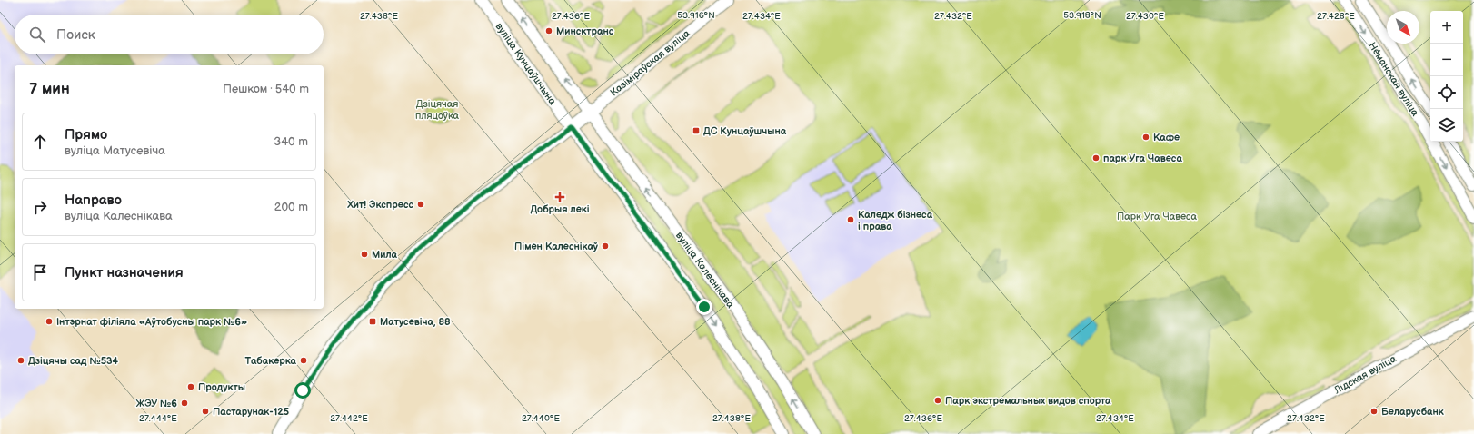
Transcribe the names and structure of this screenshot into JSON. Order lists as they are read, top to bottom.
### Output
{
  "streets": {
    "main road": [
      "Казіміраўская вуліца",
      "вуліца Кунцаўшчына",
      "Нёманская вуліца",
      "вуліца Калеснікава",
      "Лідская вуліца"
    ]
  },
  "crossings": [
    ["Казіміраўская вуліца", "вуліца Кунцаўшчына"],
    ["Казіміраўская вуліца", "вуліца Калеснікава"]
  ],
  "parks": ["Дзіцячая пляцоўка", "Парк Уга Чавеса"],
  "places": {
    "other": [
      "Минсктранс",
      "Кафе",
      "парк Уга Чавеса",
      "Хит! Экспресс",
      "Каледж бізнеса і права",
      "Пімен Калеснікаў",
      "Мила",
      "Інтэрнат філіяла «Аўтобусны парк №6»",
      "Дзіцячы сад №534",
      "Табакерка",
      "Продукты",
      "Парк экстремальных видов спорта",
      "ЖЭУ №6",
      "Пастарунак-125",
      "Беларусбанк"
    ],
    "transit": ["ДС Кунцаўшчына", "Матусевіча, 88"],
    "health": ["Добрыя лекі"]
  },
  "north": "bottom right",
  "page": {
    "map_buttons": ["+", "−"],
    "search": "Поиск",
    "heading": ["7 мин", "Пешком · 540 m"],
    "list": [
      ["Прямо", "вуліца Матусевіча", "340 m"],
      ["Направо", "вуліца Калеснікава", "200 m"],
      "Пункт назначения"
    ]
  },
  "coordinates": [
    "53.916°N",
    "53.918°N",
    "27.438°E",
    "27.436°E",
    "27.434°E",
    "27.432°E",
    "27.430°E",
    "27.428°E",
    "27.444°E",
    "27.442°E",
    "27.440°E"
  ]
}
